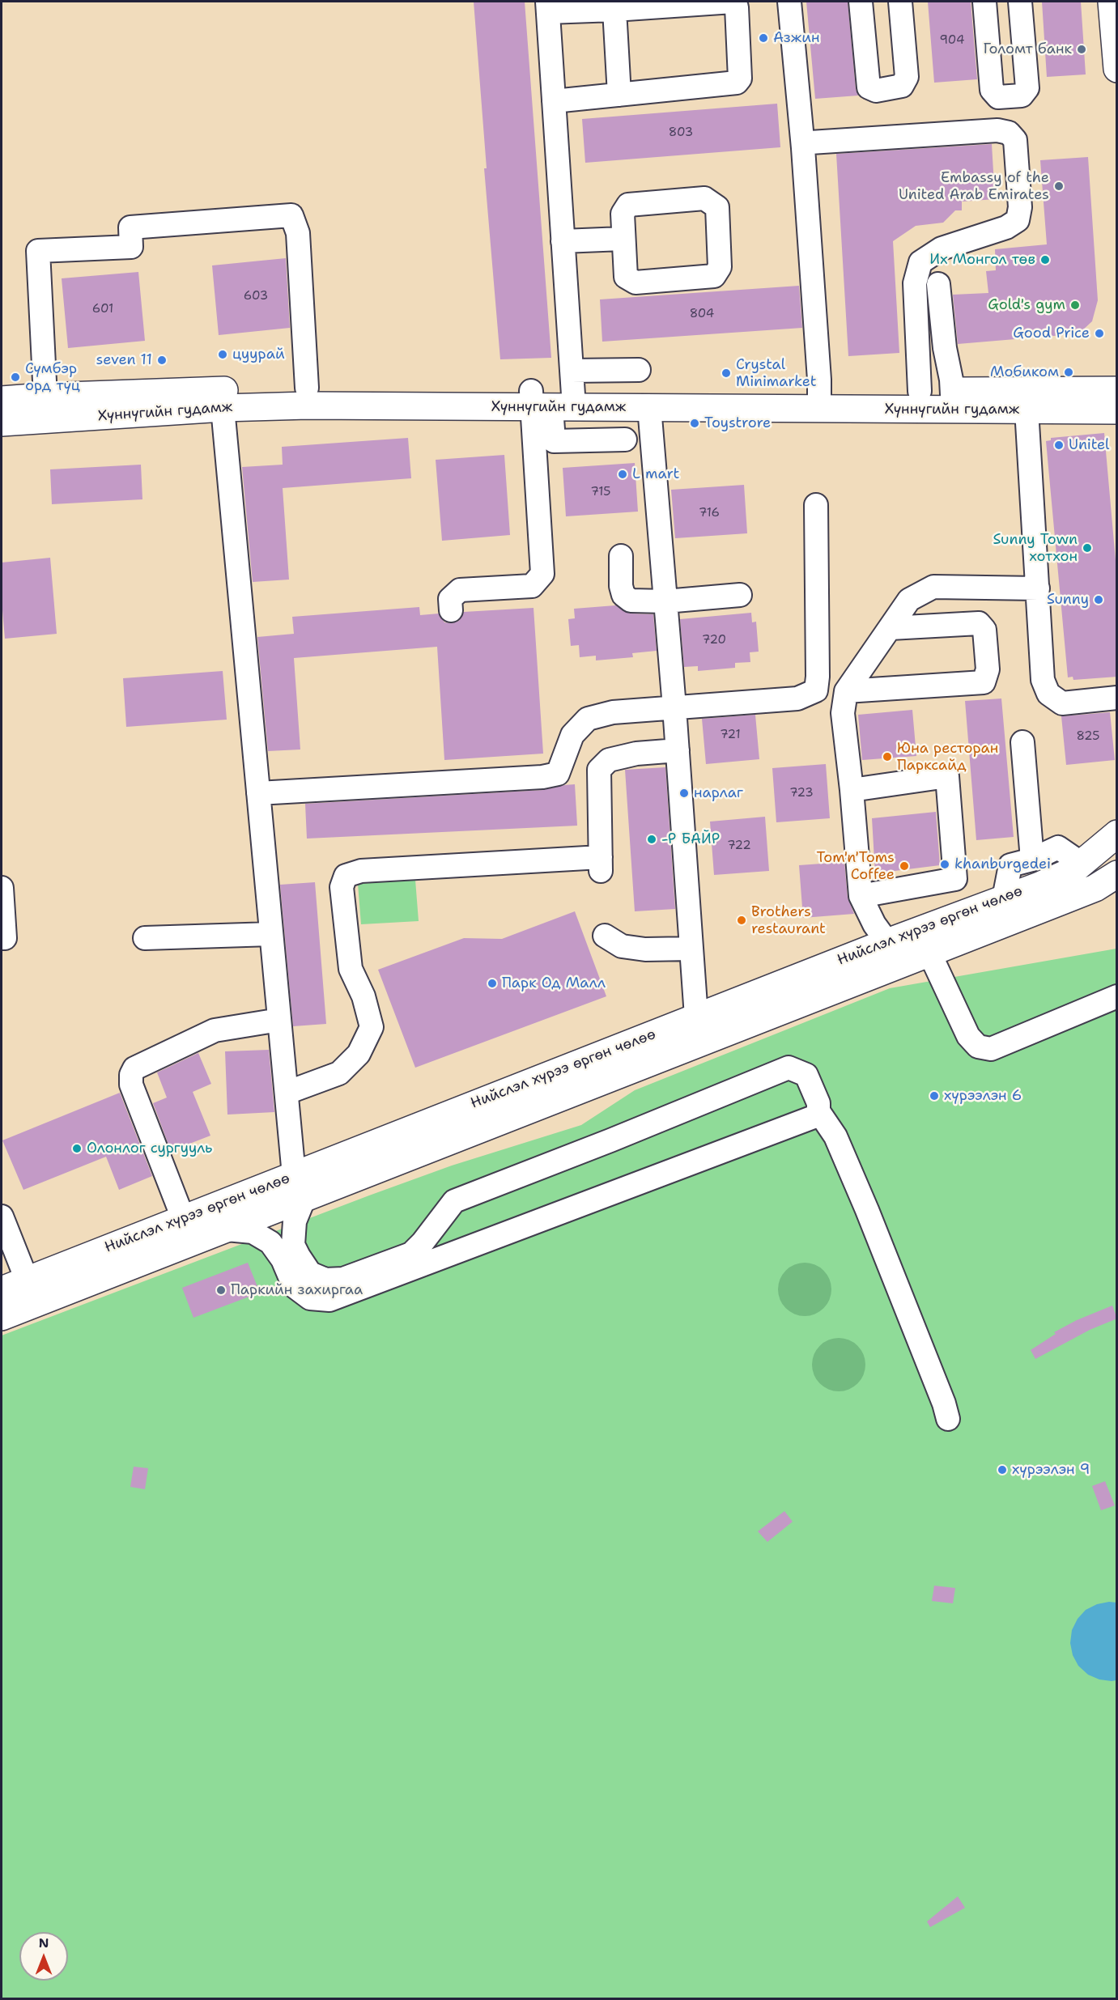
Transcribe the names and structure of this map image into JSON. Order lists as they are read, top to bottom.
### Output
{
  "streets": {
    "main road": ["Хүннүгийн гудамж", "Нийслэл хүрээ өргөн чөлөө"]
  },
  "places": [
    "Азжин",
    "Голомт банк",
    "Embassy of the United Arab Emirates",
    "Их Монгол төв",
    "Gold's gym",
    "Good Price",
    "цуурай",
    "seven 11",
    "Мобиком",
    "Crystal Minimarket",
    "Сүмбэр орд түц",
    "Toystrore",
    "Unitel",
    "L mart",
    "Sunny Town хотхон",
    "Sunny",
    "Юна ресторан Парксайд",
    "нарлаг",
    "-Р БАЙР",
    "khanburgedei",
    "Tom'n'Toms Coffee",
    "Brothers restaurant",
    "Парк Од Малл",
    "хүрээлэн 6",
    "Олонлог сургууль",
    "Паркийн захиргаа",
    "хүрээлэн 9"
  ],
  "house_numbers": [
    "904",
    "803",
    "603",
    "601",
    "804",
    "715",
    "716",
    "720",
    "721",
    "825",
    "723",
    "722"
  ],
  "north": "top"
}
